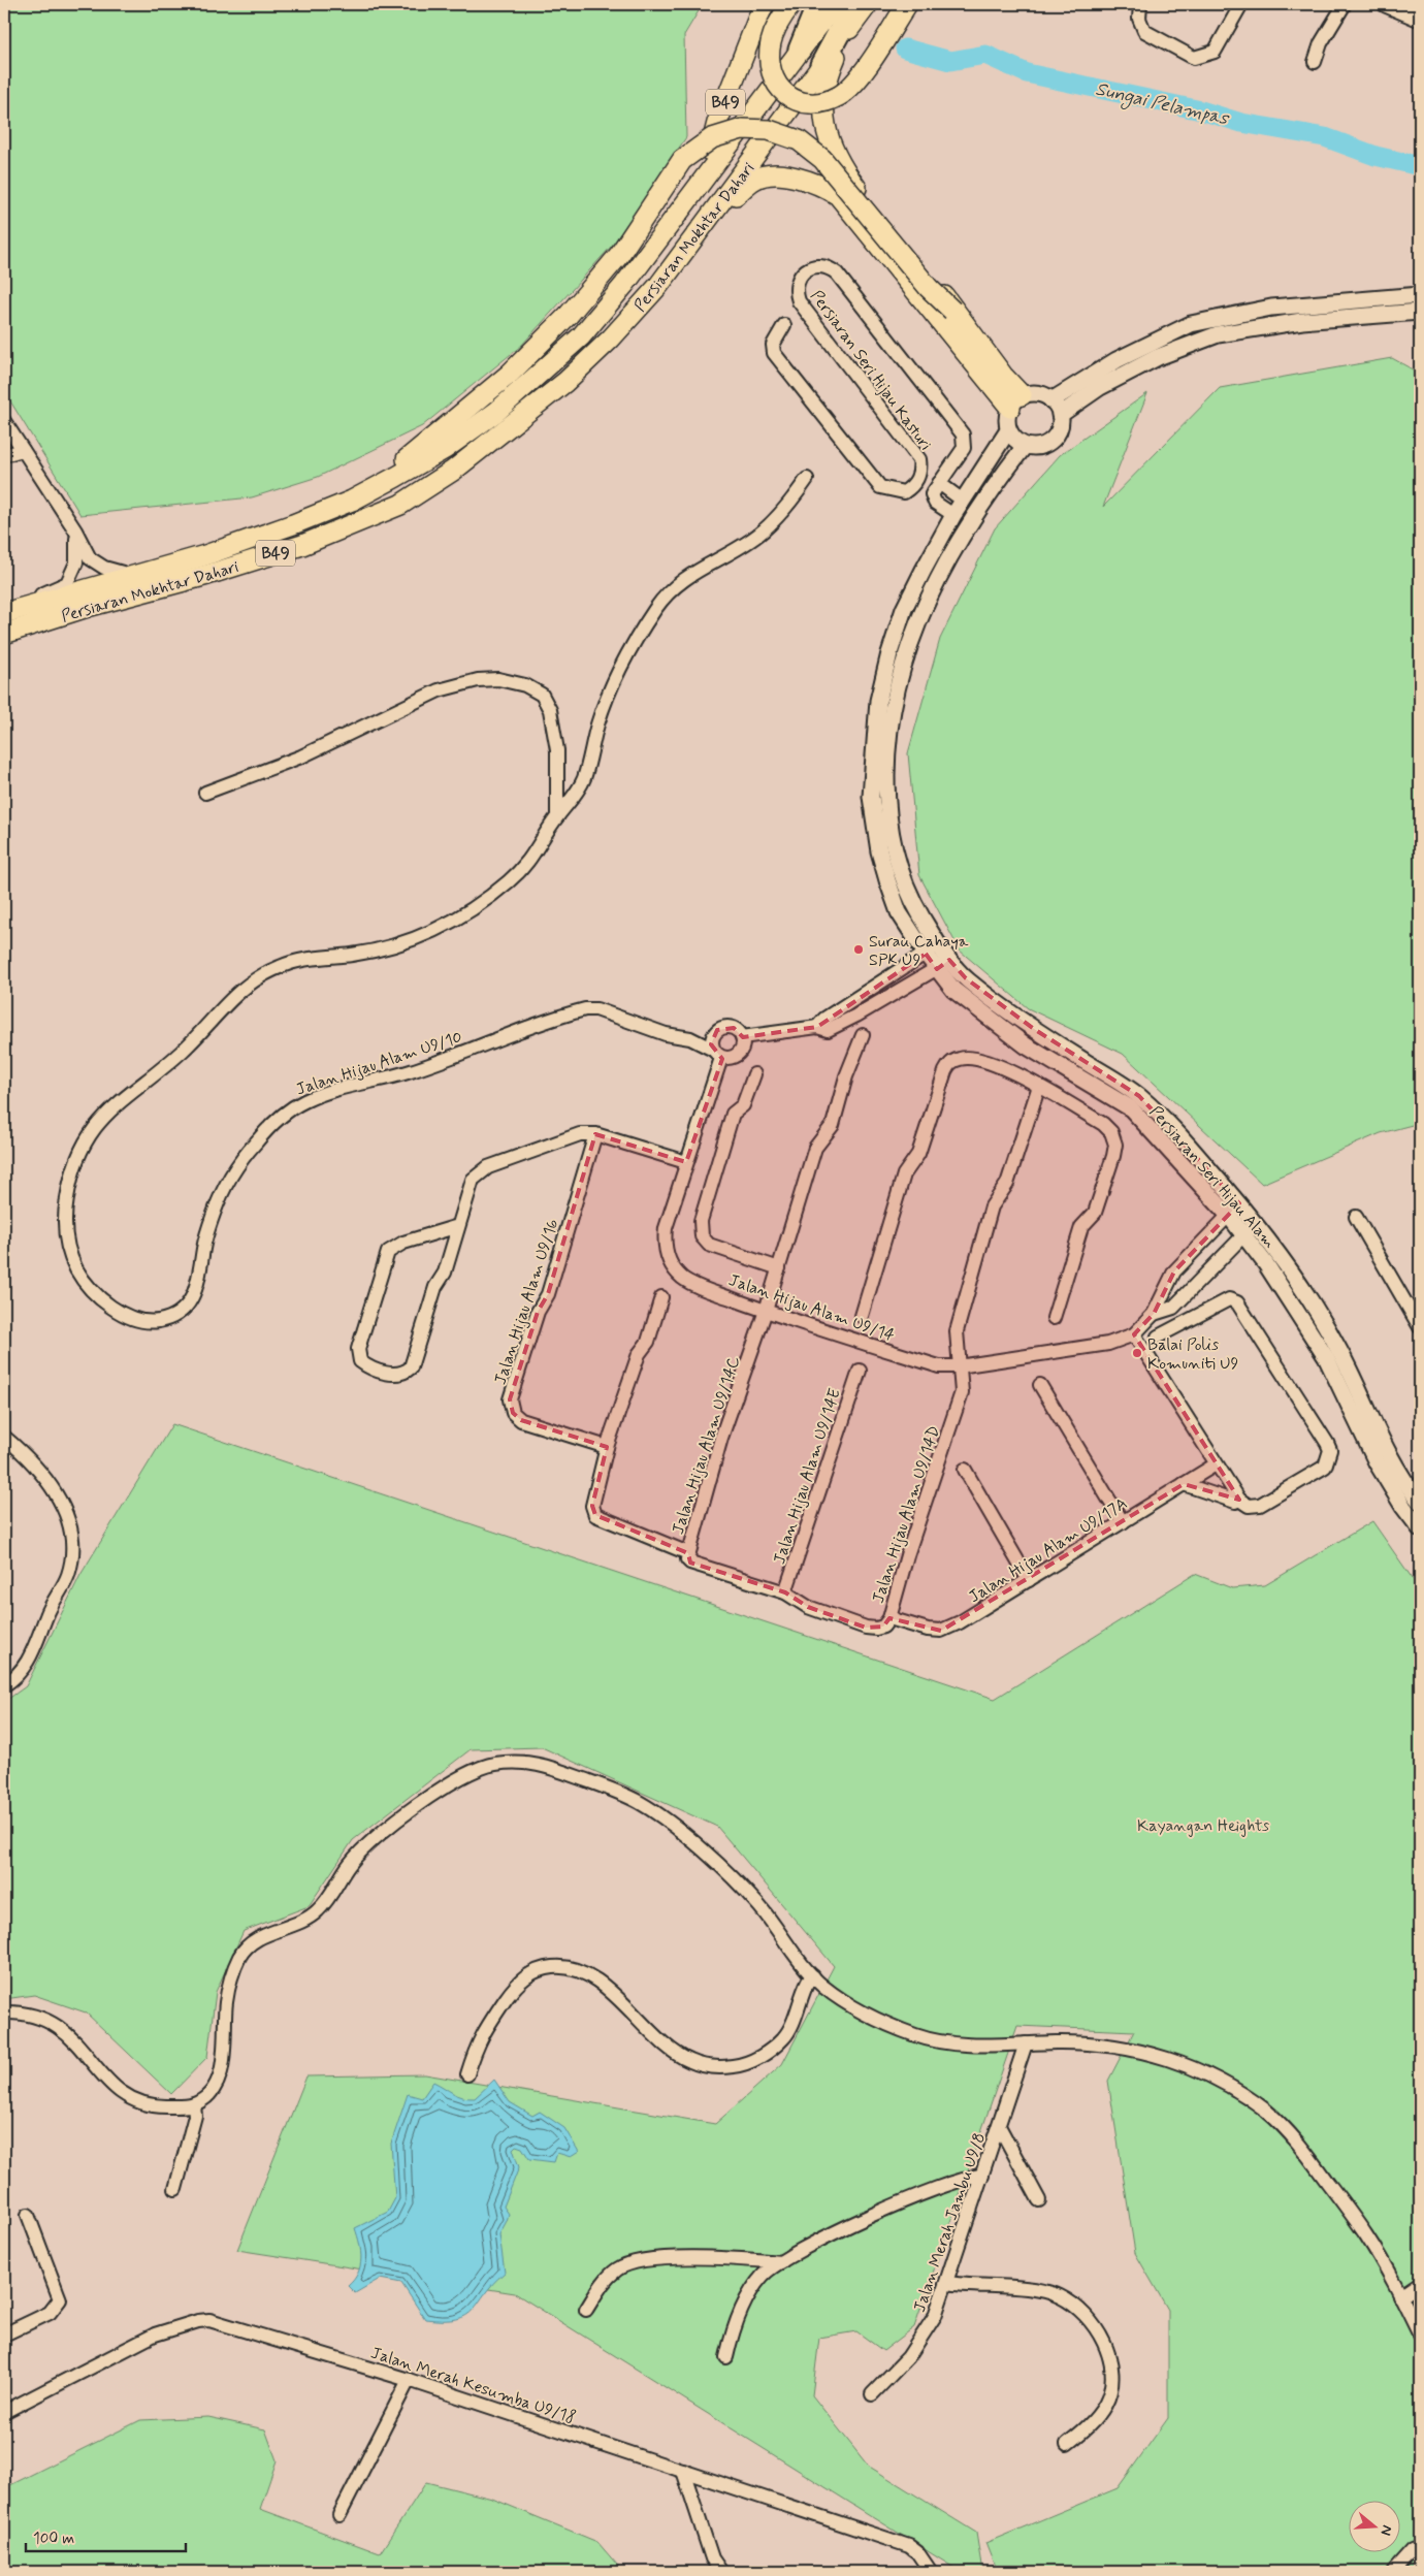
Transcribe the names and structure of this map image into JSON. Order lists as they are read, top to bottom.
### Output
{
  "streets": {
    "main road": ["B49", "Persiaran Mokhtar Dahari"],
    "street": [
      "Persiaran Seri Hijau Kasturi",
      "Jalan Hijau Alam U9/10",
      "Persiaran Seri Hijau Alam",
      "Jalan Hijau Alam U9/16",
      "Jalan Hijau Alam U9/14",
      "Jalan Hijau Alam U9/14C",
      "Jalan Hijau Alam U9/14E",
      "Jalan Hijau Alam U9/14D",
      "Jalan Hijau Alam U9/17A",
      "Jalan Merah Jambu U9/8",
      "Jalan Merah Kesumba U9/18"
    ]
  },
  "crossings": [
    ["B49", "Persiaran Mokhtar Dahari"],
    ["Jalan Hijau Alam U9/10", "Jalan Hijau Alam U9/14"],
    ["Jalan Hijau Alam U9/16", "Jalan Hijau Alam U9/14D"],
    ["Jalan Hijau Alam U9/14", "Jalan Hijau Alam U9/14C"],
    ["Jalan Hijau Alam U9/14", "Jalan Hijau Alam U9/14D"],
    ["Jalan Hijau Alam U9/14C", "Jalan Hijau Alam U9/14D"],
    ["Jalan Hijau Alam U9/14E", "Jalan Hijau Alam U9/14D"],
    ["Jalan Hijau Alam U9/14D", "Jalan Hijau Alam U9/17A"]
  ],
  "water": ["Sungai Pelampas"],
  "parks": ["Kayangan Heights"],
  "places": ["Surau Cahaya SPK U9", "Balai Polis Komuniti U9"],
  "scale_bar": "100 m",
  "north": "right"
}
